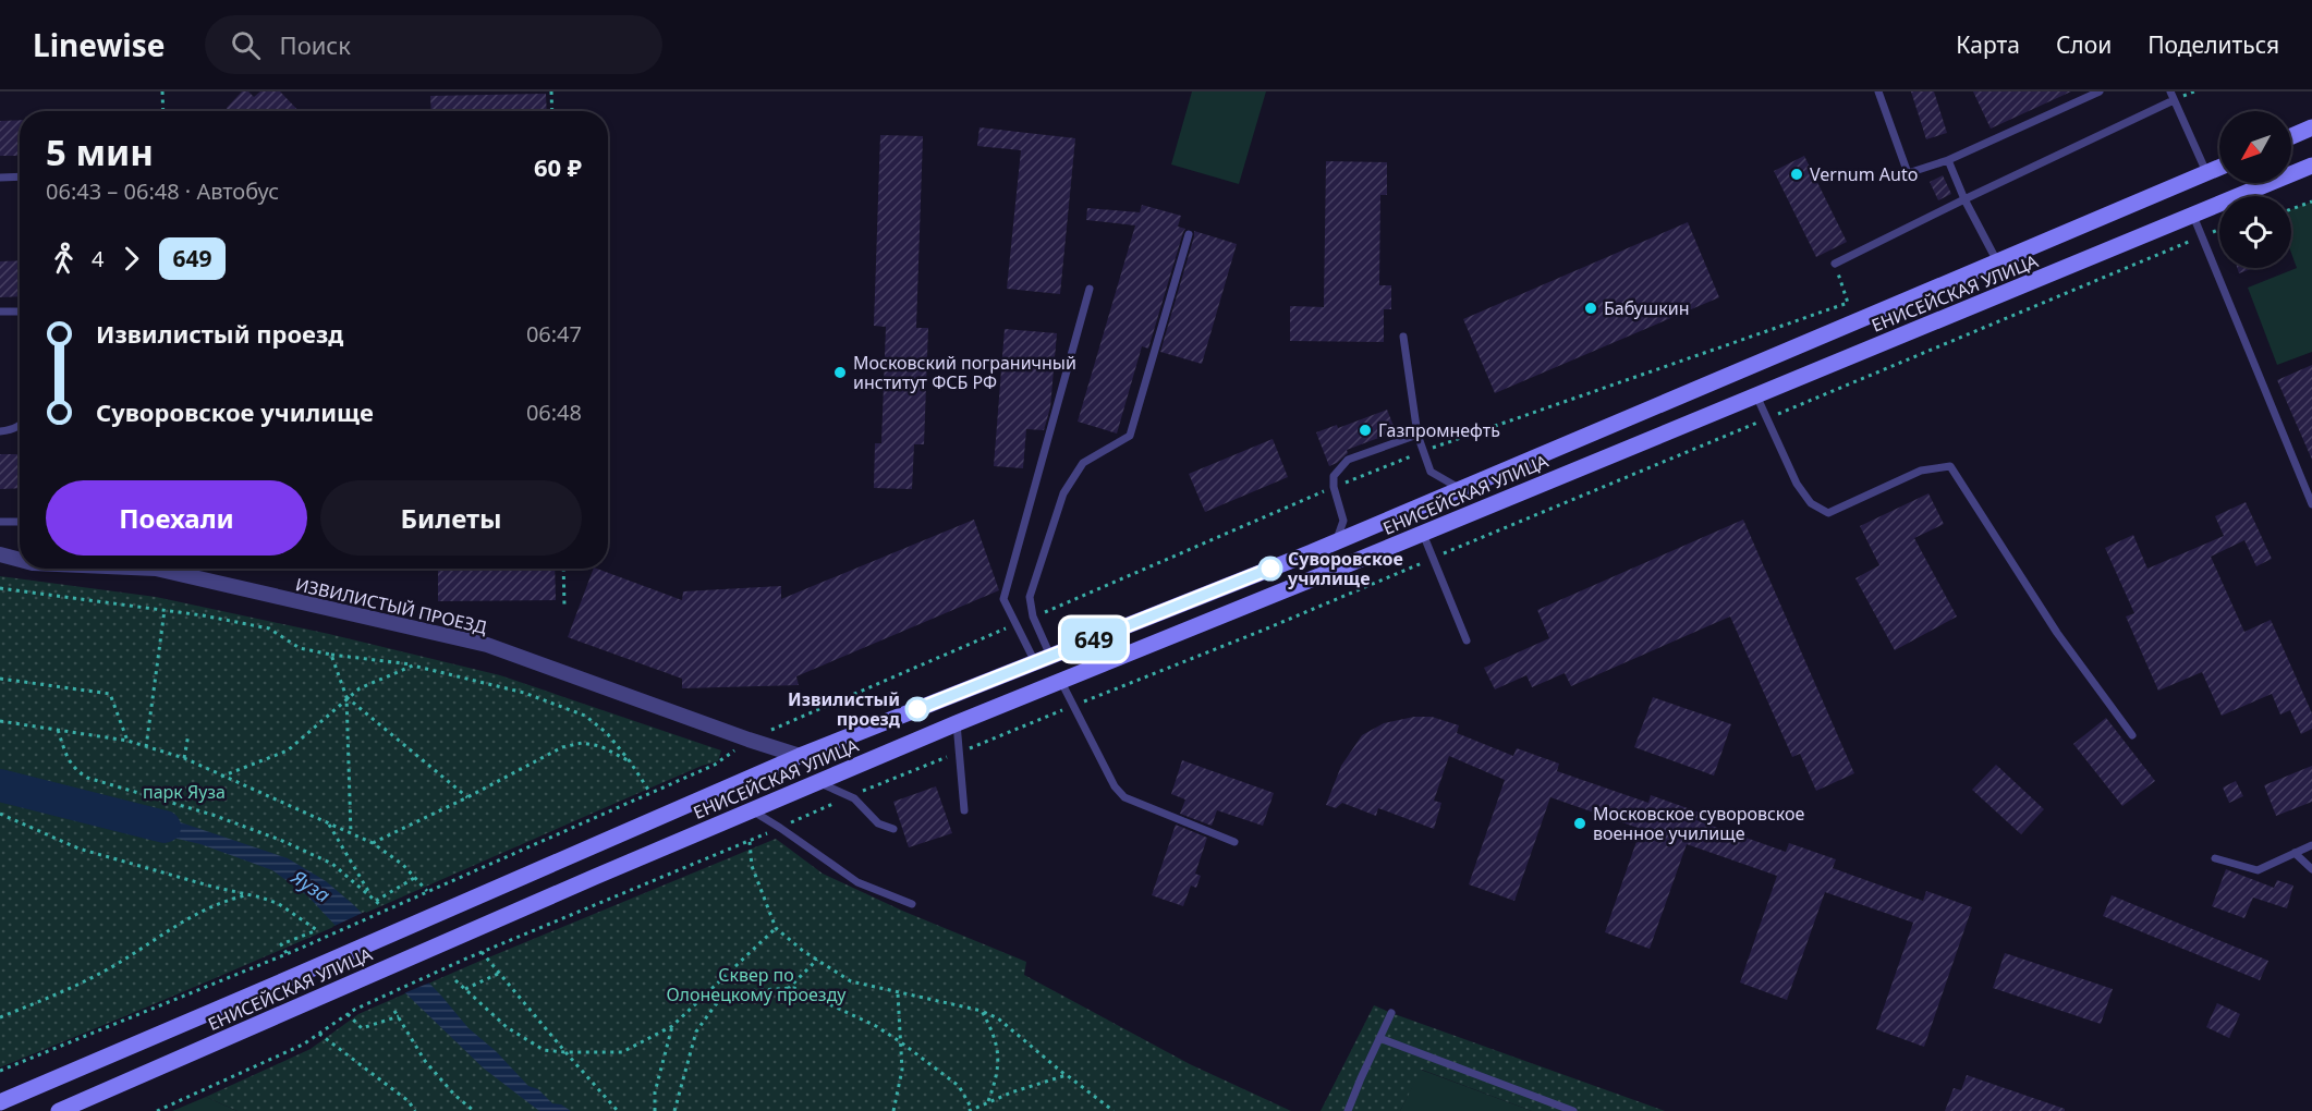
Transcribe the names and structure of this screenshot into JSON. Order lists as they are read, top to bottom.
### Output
{
  "streets": {
    "main road": ["ЕНИСЕЙСКАЯ УЛИЦА"],
    "street": ["ИЗВИЛИСТЫЙ ПРОЕЗД"]
  },
  "crossings": [
    ["ЕНИСЕЙСКАЯ УЛИЦА", "ИЗВИЛИСТЫЙ ПРОЕЗД"]
  ],
  "water": ["Яуза"],
  "parks": ["парк Яуза", "Сквер по Олонецкому проезду"],
  "places": [
    "Vernum Auto",
    "Бабушкин",
    "Московский пограничный институт ФСБ РФ",
    "Газпромнефть",
    "Суворовское училище",
    "Извилистый проезд",
    "Московское суворовское военное училище"
  ],
  "lines": ["bus line 649"],
  "north": "bottom left",
  "page": {
    "header": "Linewise",
    "search": "Поиск",
    "nav": ["Карта", "Слои", "Поделиться"],
    "on_map": "649",
    "heading": ["5 мин", "06:43 – 06:48 · Автобус", "60 ₽"],
    "legs": ["4", "649"],
    "list": [
      {
        "name": "Извилистый проезд",
        "value": "06:47"
      },
      {
        "name": "Суворовское училище",
        "value": "06:48"
      }
    ],
    "buttons": ["Поехали", "Билеты"]
  }
}
